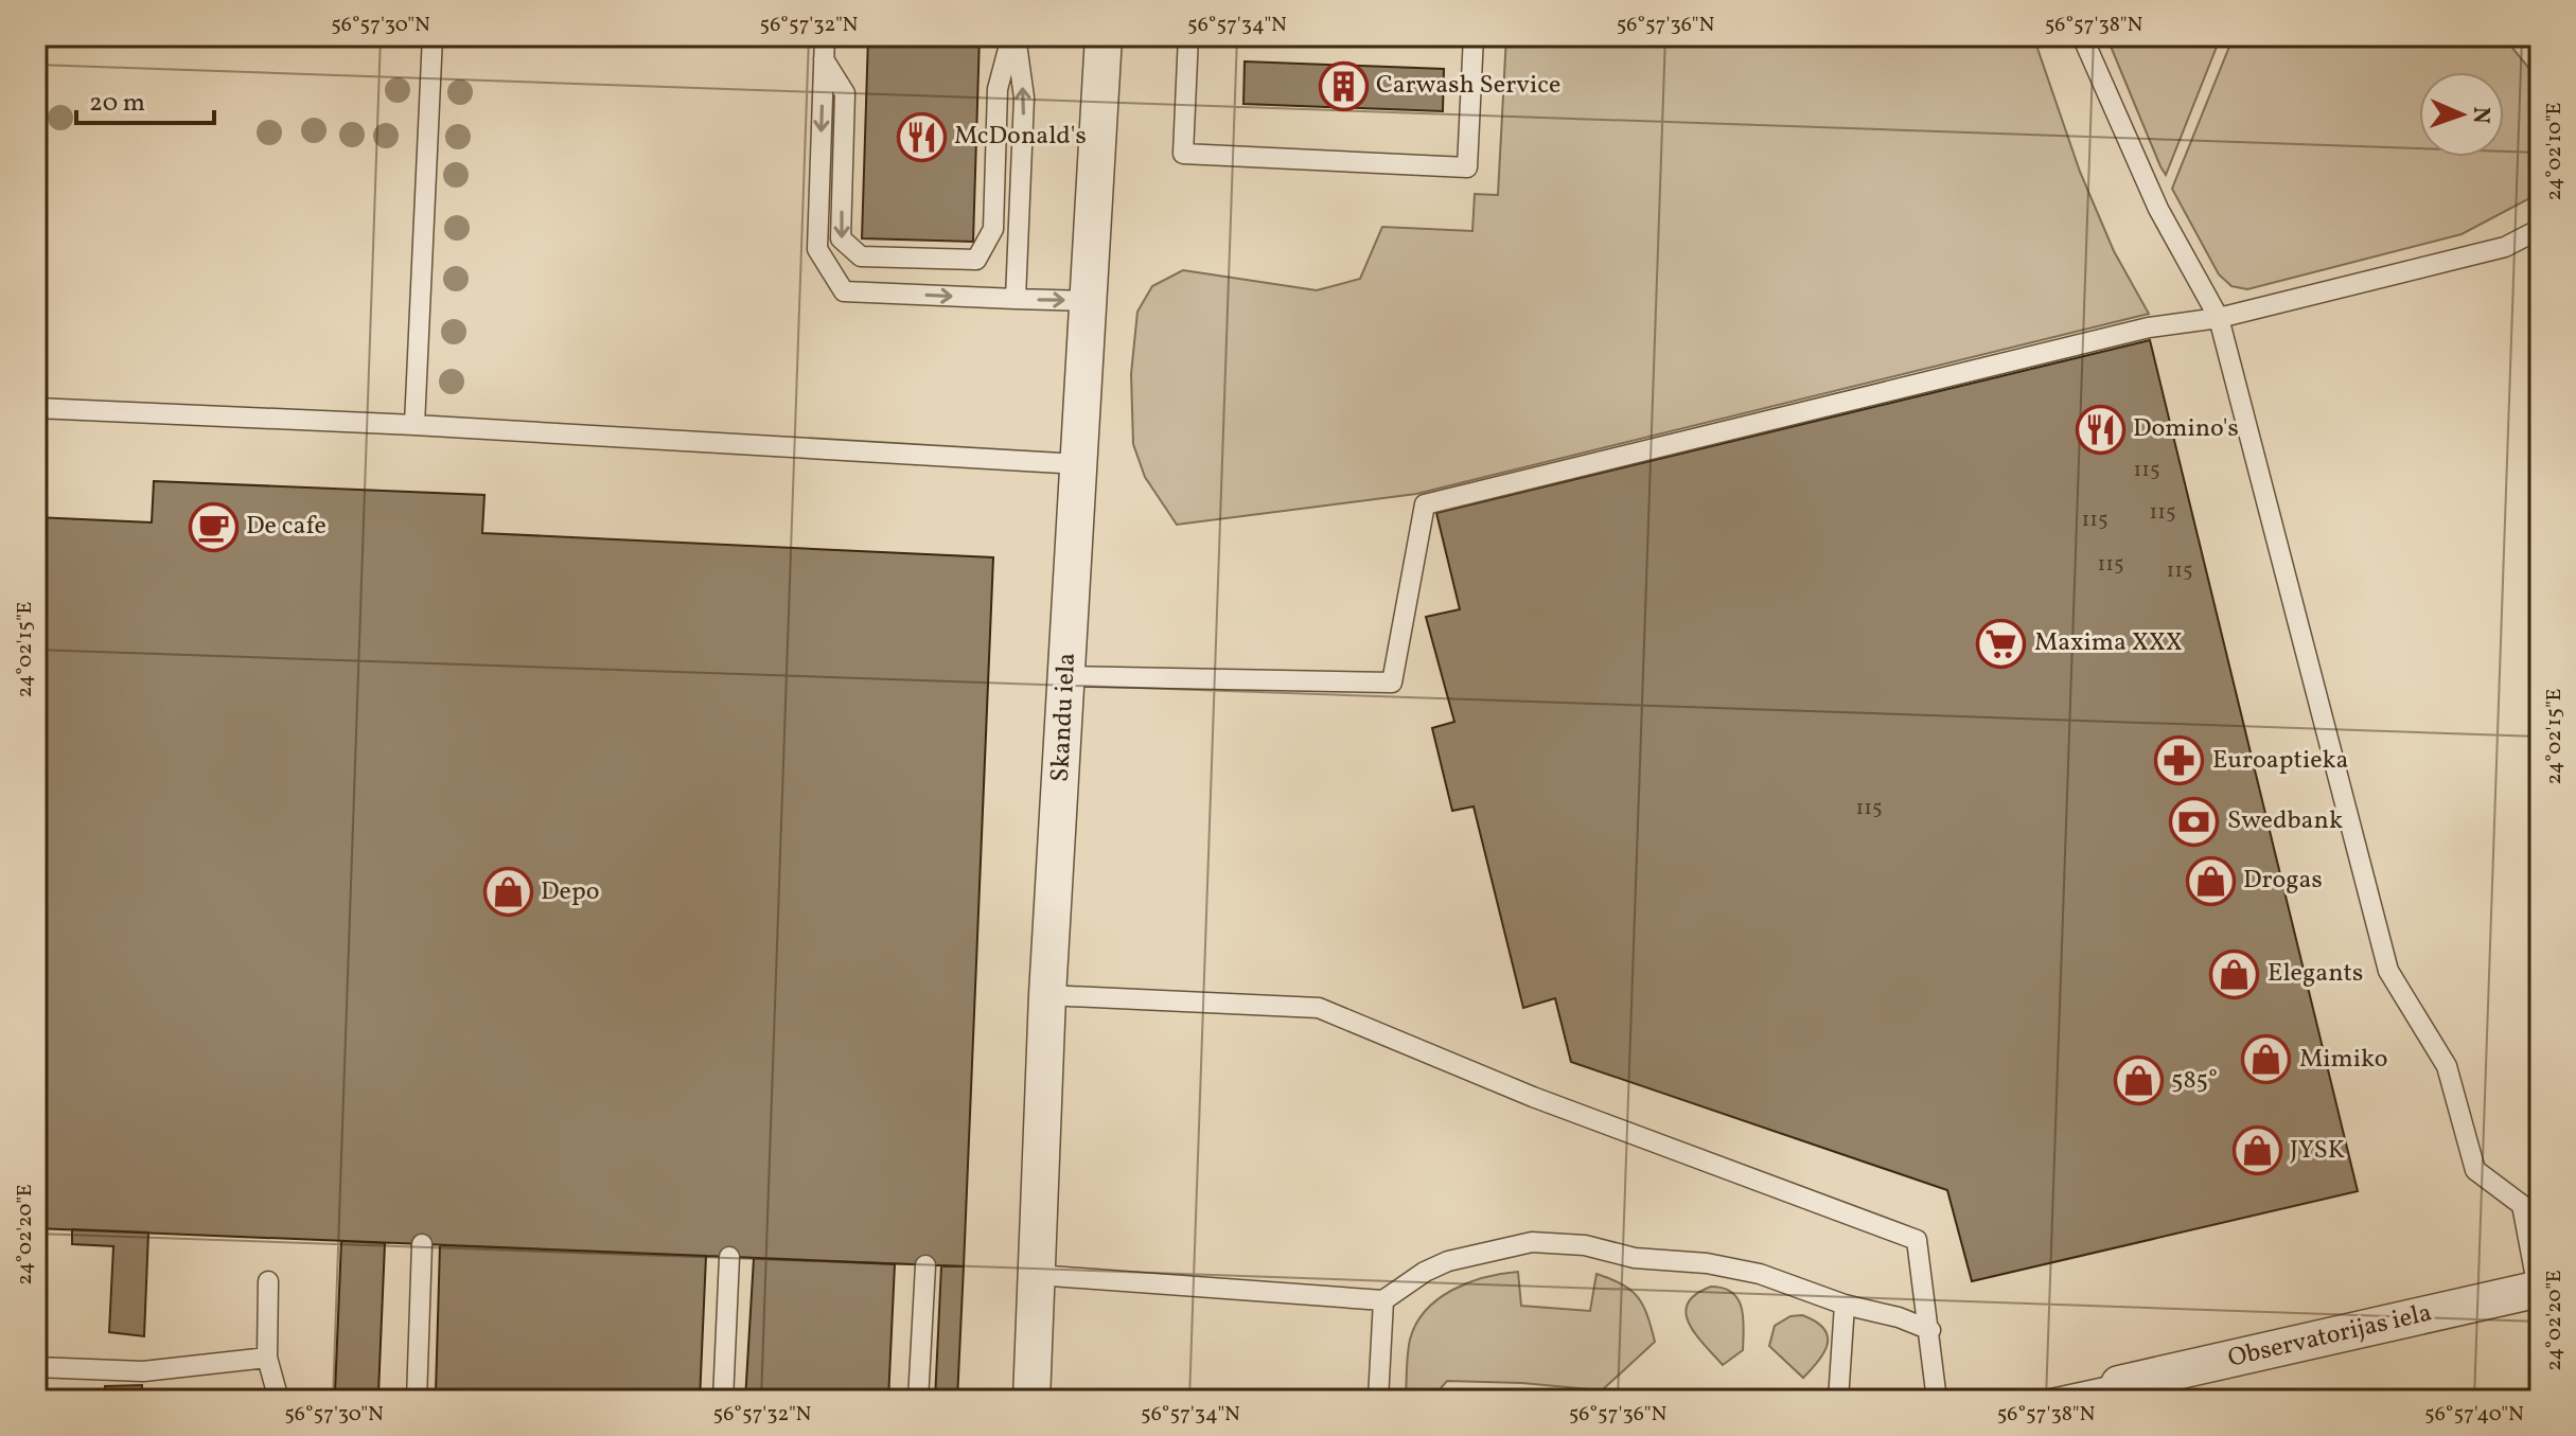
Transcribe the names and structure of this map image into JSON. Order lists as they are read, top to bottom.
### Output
{
  "streets": {
    "street": ["Skandu iela", "Observatorijas iela"]
  },
  "places": {
    "building": ["Carwash Service"],
    "restaurant": ["McDonald's", "Domino's"],
    "cafe": ["De cafe"],
    "supermarket": ["Maxima XXX"],
    "pharmacy": ["Euroaptieka"],
    "bank": ["Swedbank"],
    "shop": [
      "Drogas",
      "Depo",
      "Elegants",
      "Mimiko",
      "585°",
      "JYSK"
    ]
  },
  "house_numbers": [
    "115",
    "115",
    "115",
    "115",
    "115",
    "115"
  ],
  "scale_bar": "20 m",
  "north": "right",
  "coordinates": [
    "56°57'30\"N",
    "56°57'32\"N",
    "56°57'34\"N",
    "56°57'36\"N",
    "56°57'38\"N",
    "24°02'10\"E",
    "24°02'15\"E",
    "24°02'20\"E",
    "56°57'40\"N"
  ]
}
